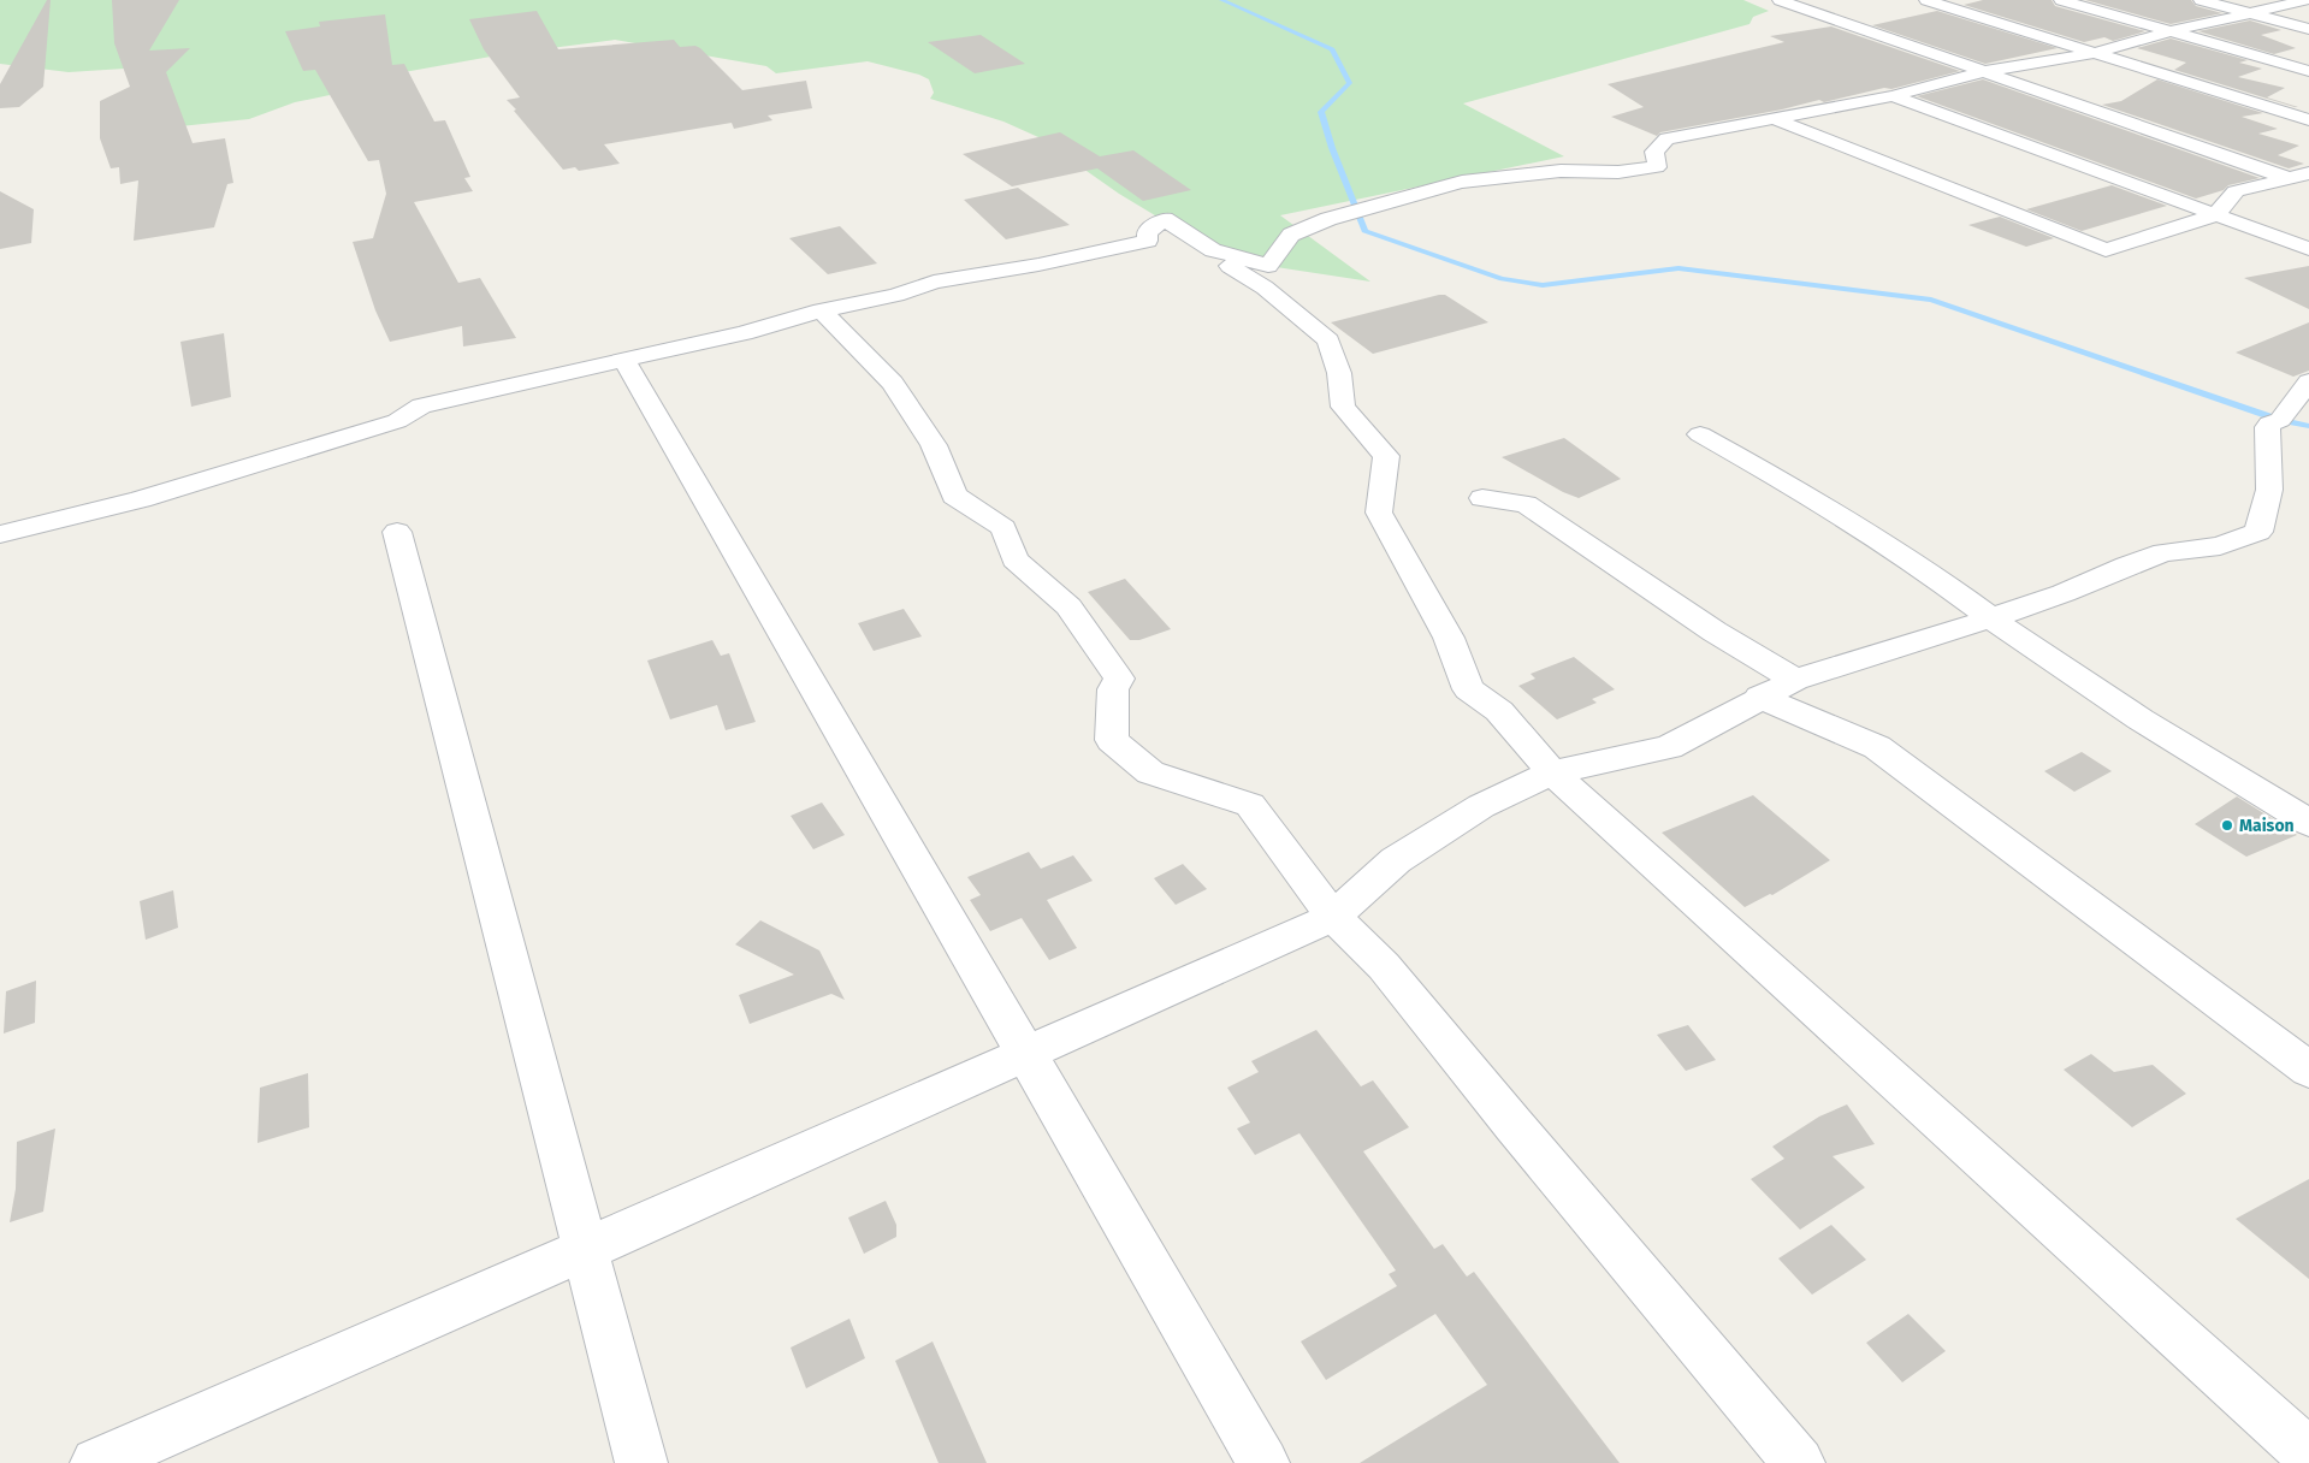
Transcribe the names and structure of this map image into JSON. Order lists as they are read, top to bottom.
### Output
{
  "places": ["Maison"]
}
